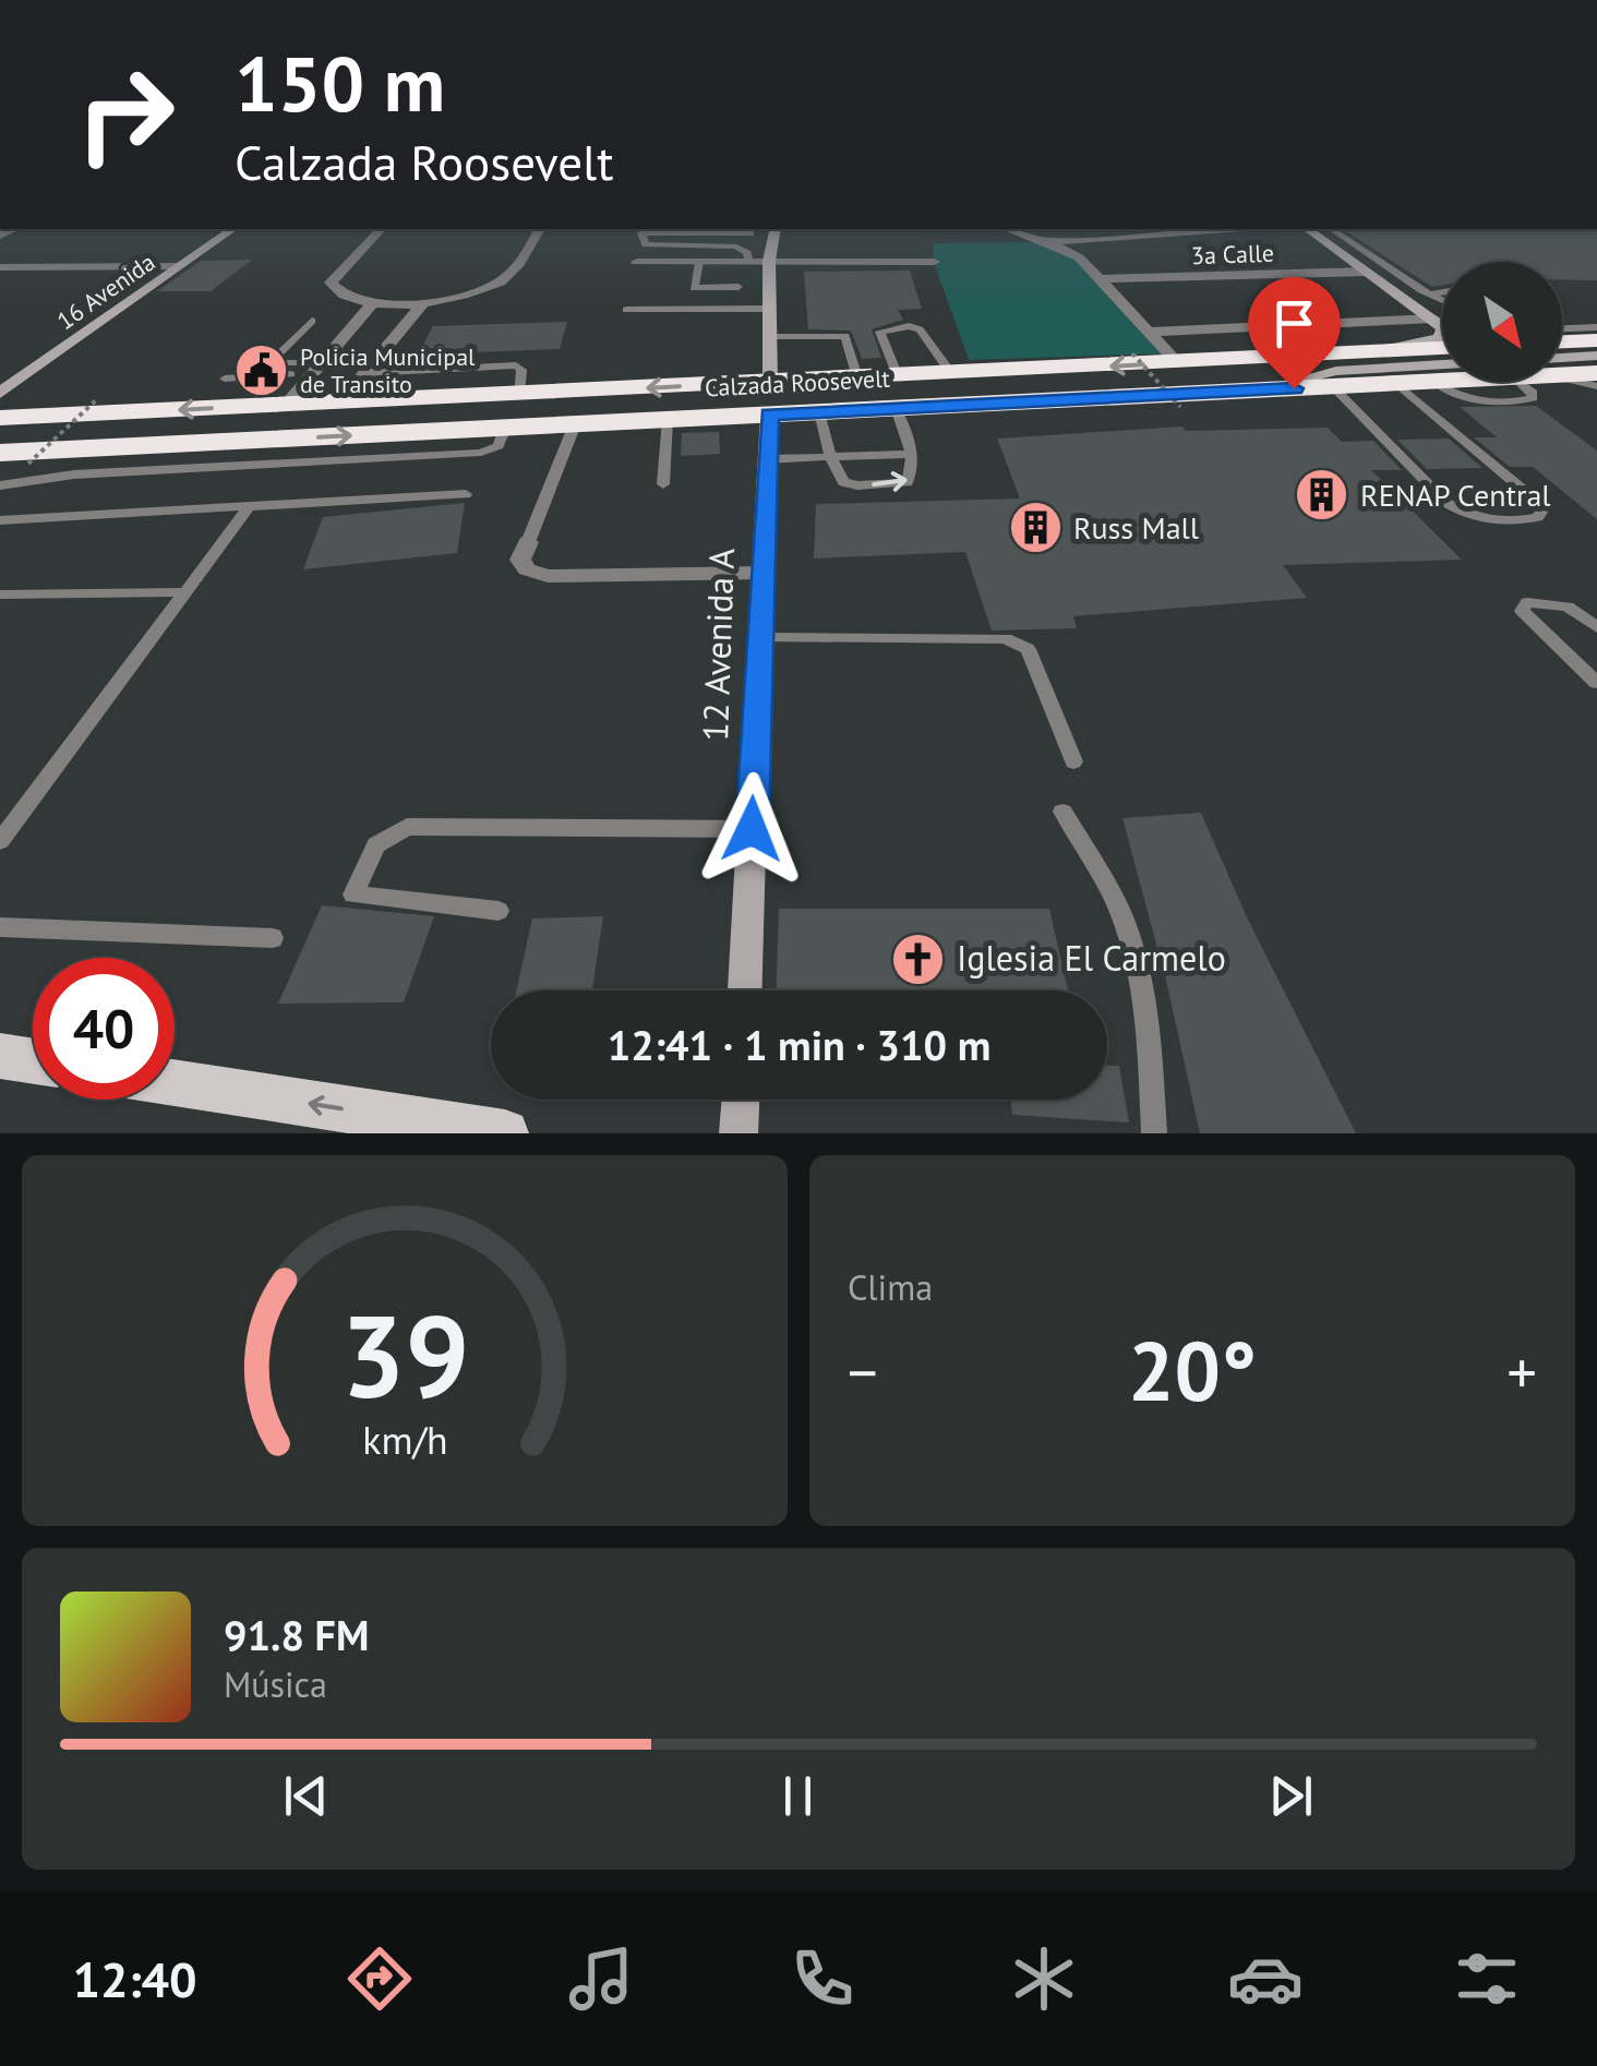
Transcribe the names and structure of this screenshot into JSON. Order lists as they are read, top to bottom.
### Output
{
  "streets": {
    "highway": ["Calzada Roosevelt"],
    "street": ["3a Calle", "16 Avenida", "12 Avenida A"]
  },
  "crossings": [
    ["Calzada Roosevelt", "12 Avenida A"]
  ],
  "places": {
    "public building": ["Policia Municipal de Transito"],
    "building": ["RENAP Central", "Russ Mall"],
    "church": ["Iglesia El Carmelo"]
  },
  "north": "bottom right",
  "page": {
    "turn": ["150 m", "Calzada Roosevelt"],
    "limit": "40",
    "trip": "12:41 · 1 min · 310 m",
    "tile": "Clima",
    "heat": ["−", "20°", "+"],
    "song": ["91.8 FM", "Música"],
    "tabs": "12:40",
    "gauge": ["39", "km/h"]
  }
}
